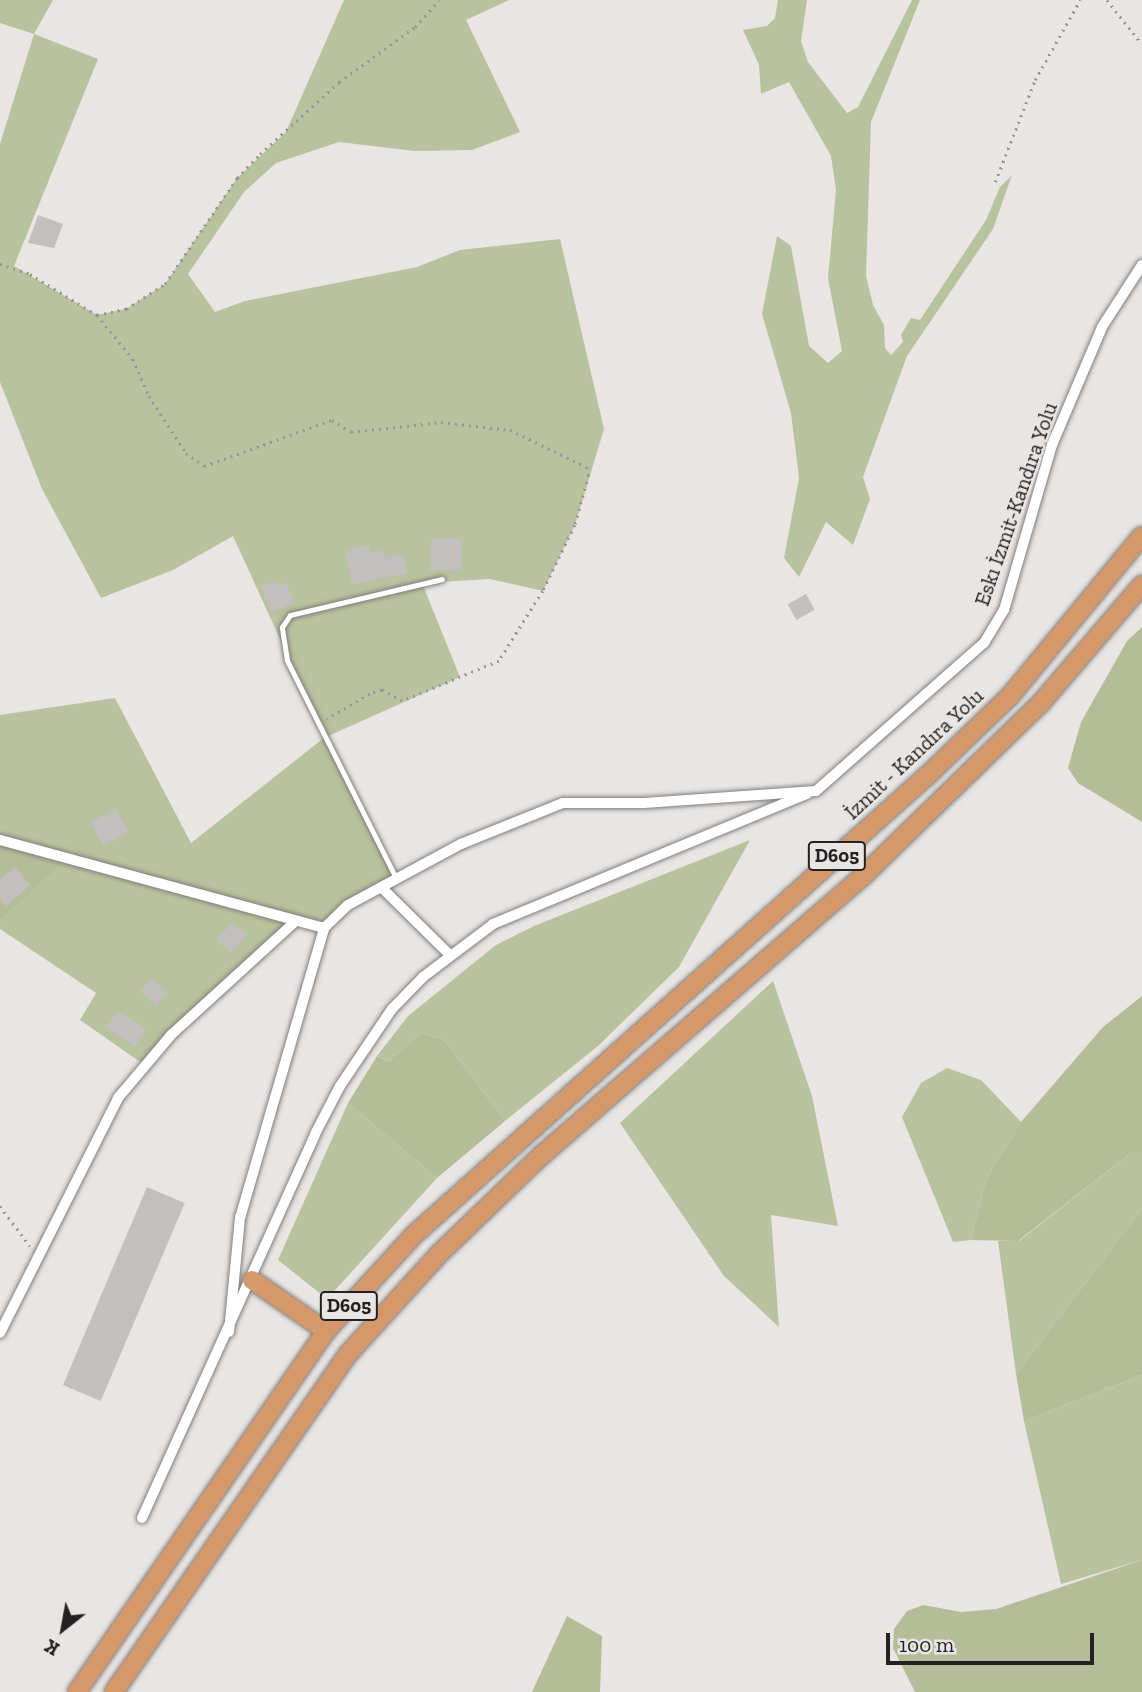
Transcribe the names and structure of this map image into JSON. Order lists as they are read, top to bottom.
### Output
{
  "streets": {
    "highway": ["İzmit - Kandıra Yolu", "D605"],
    "street": ["Eskı İzmit-Kandıra Yolu"]
  },
  "crossings": [
    ["Eskı İzmit-Kandıra Yolu", "İzmit - Kandıra Yolu"],
    ["İzmit - Kandıra Yolu", "D605"]
  ],
  "scale_bar": "100 m",
  "north": "bottom left"
}
